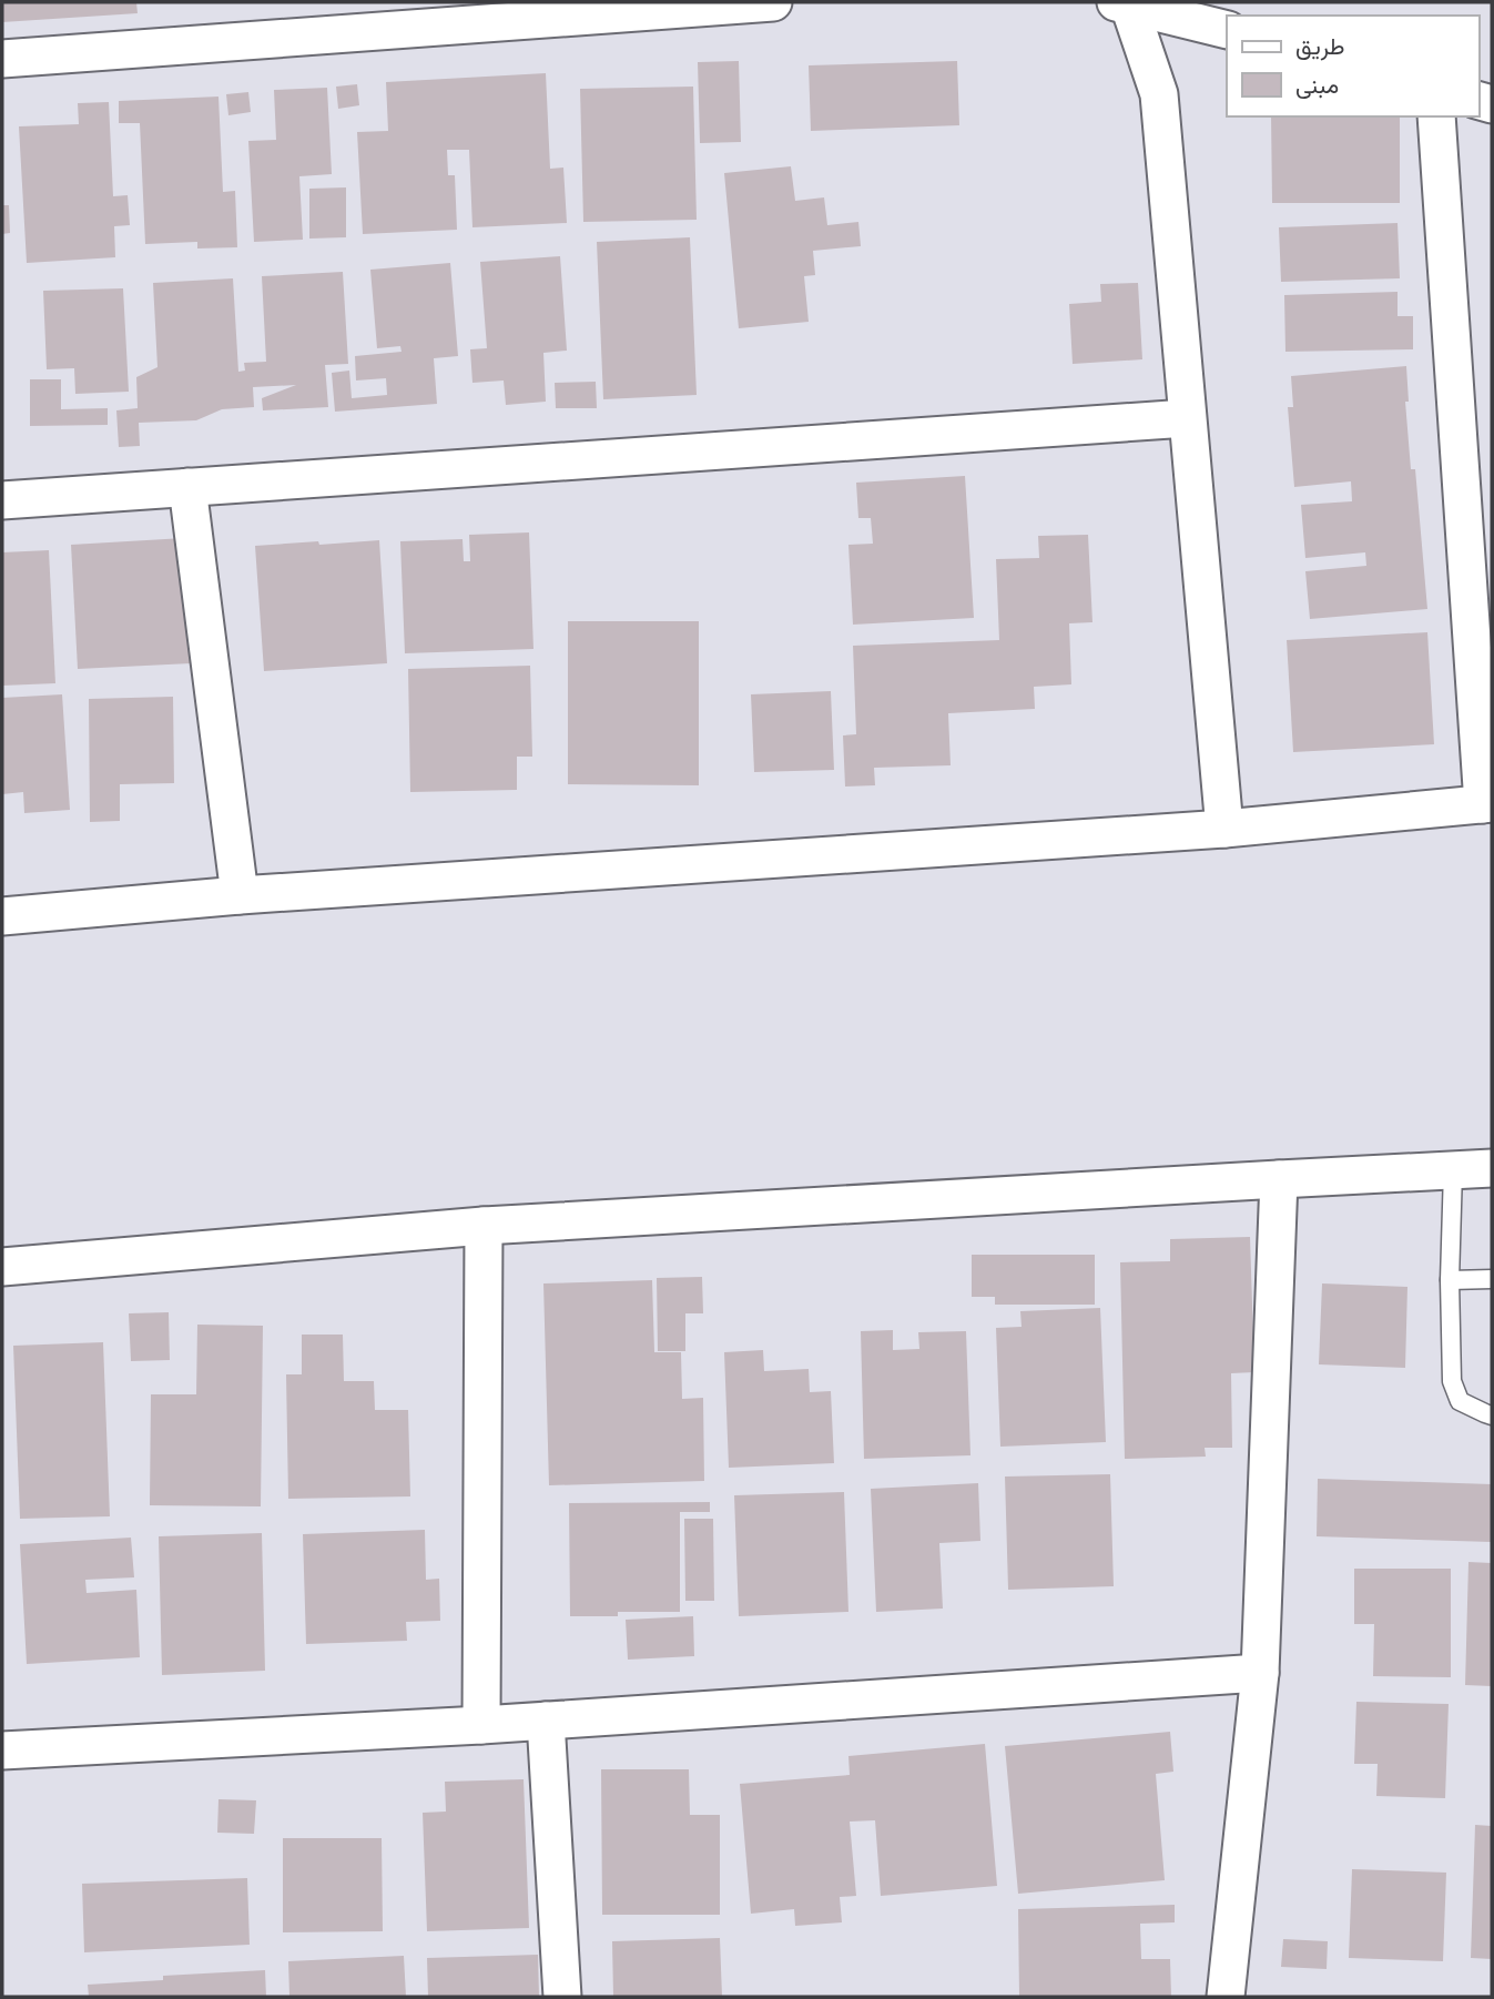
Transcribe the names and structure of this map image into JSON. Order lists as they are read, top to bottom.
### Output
{
  "legend": ["طريق", "مبنى"]
}
